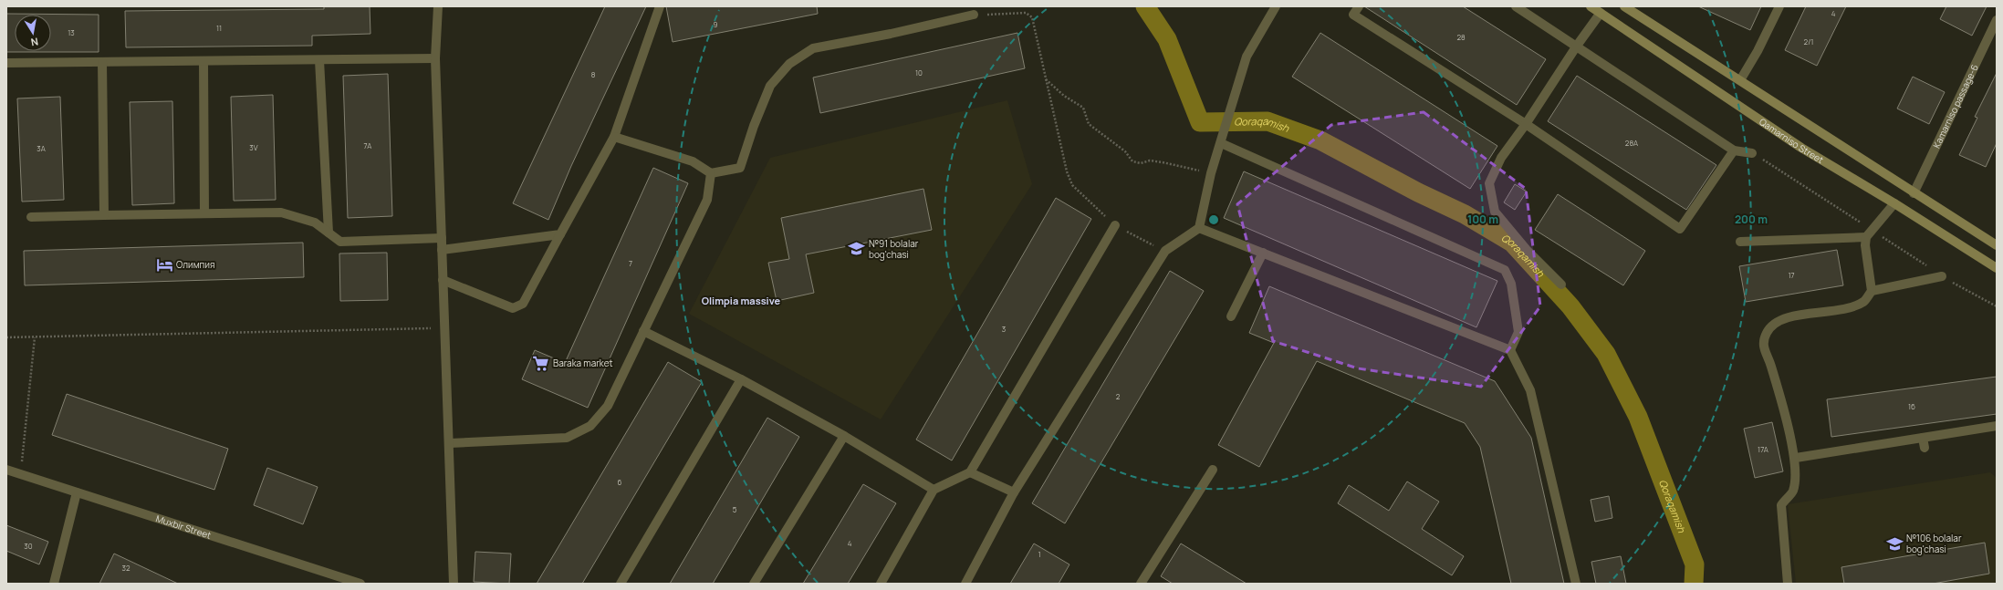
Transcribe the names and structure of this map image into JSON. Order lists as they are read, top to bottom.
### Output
{
  "streets": {
    "main road": ["Qamarniso Street"],
    "street": ["Kamarniso passage-6", "Muxbir Street"]
  },
  "districts": ["Olimpia massive"],
  "water": ["Qoraqamish"],
  "places": {
    "school or university": ["№91 bolalar bog'chasi", "№106 bolalar bog'chasi"],
    "hotel": ["Олимпия"],
    "supermarket": ["Baraka market"]
  },
  "house_numbers": [
    "4",
    "9",
    "11",
    "13",
    "28",
    "2/1",
    "10",
    "8",
    "28A",
    "7A",
    "3V",
    "3A",
    "7",
    "17",
    "3",
    "2",
    "16",
    "17A",
    "6",
    "5",
    "4",
    "30",
    "1",
    "32"
  ],
  "north": "bottom",
  "rings": ["100 m", "200 m"]
}
